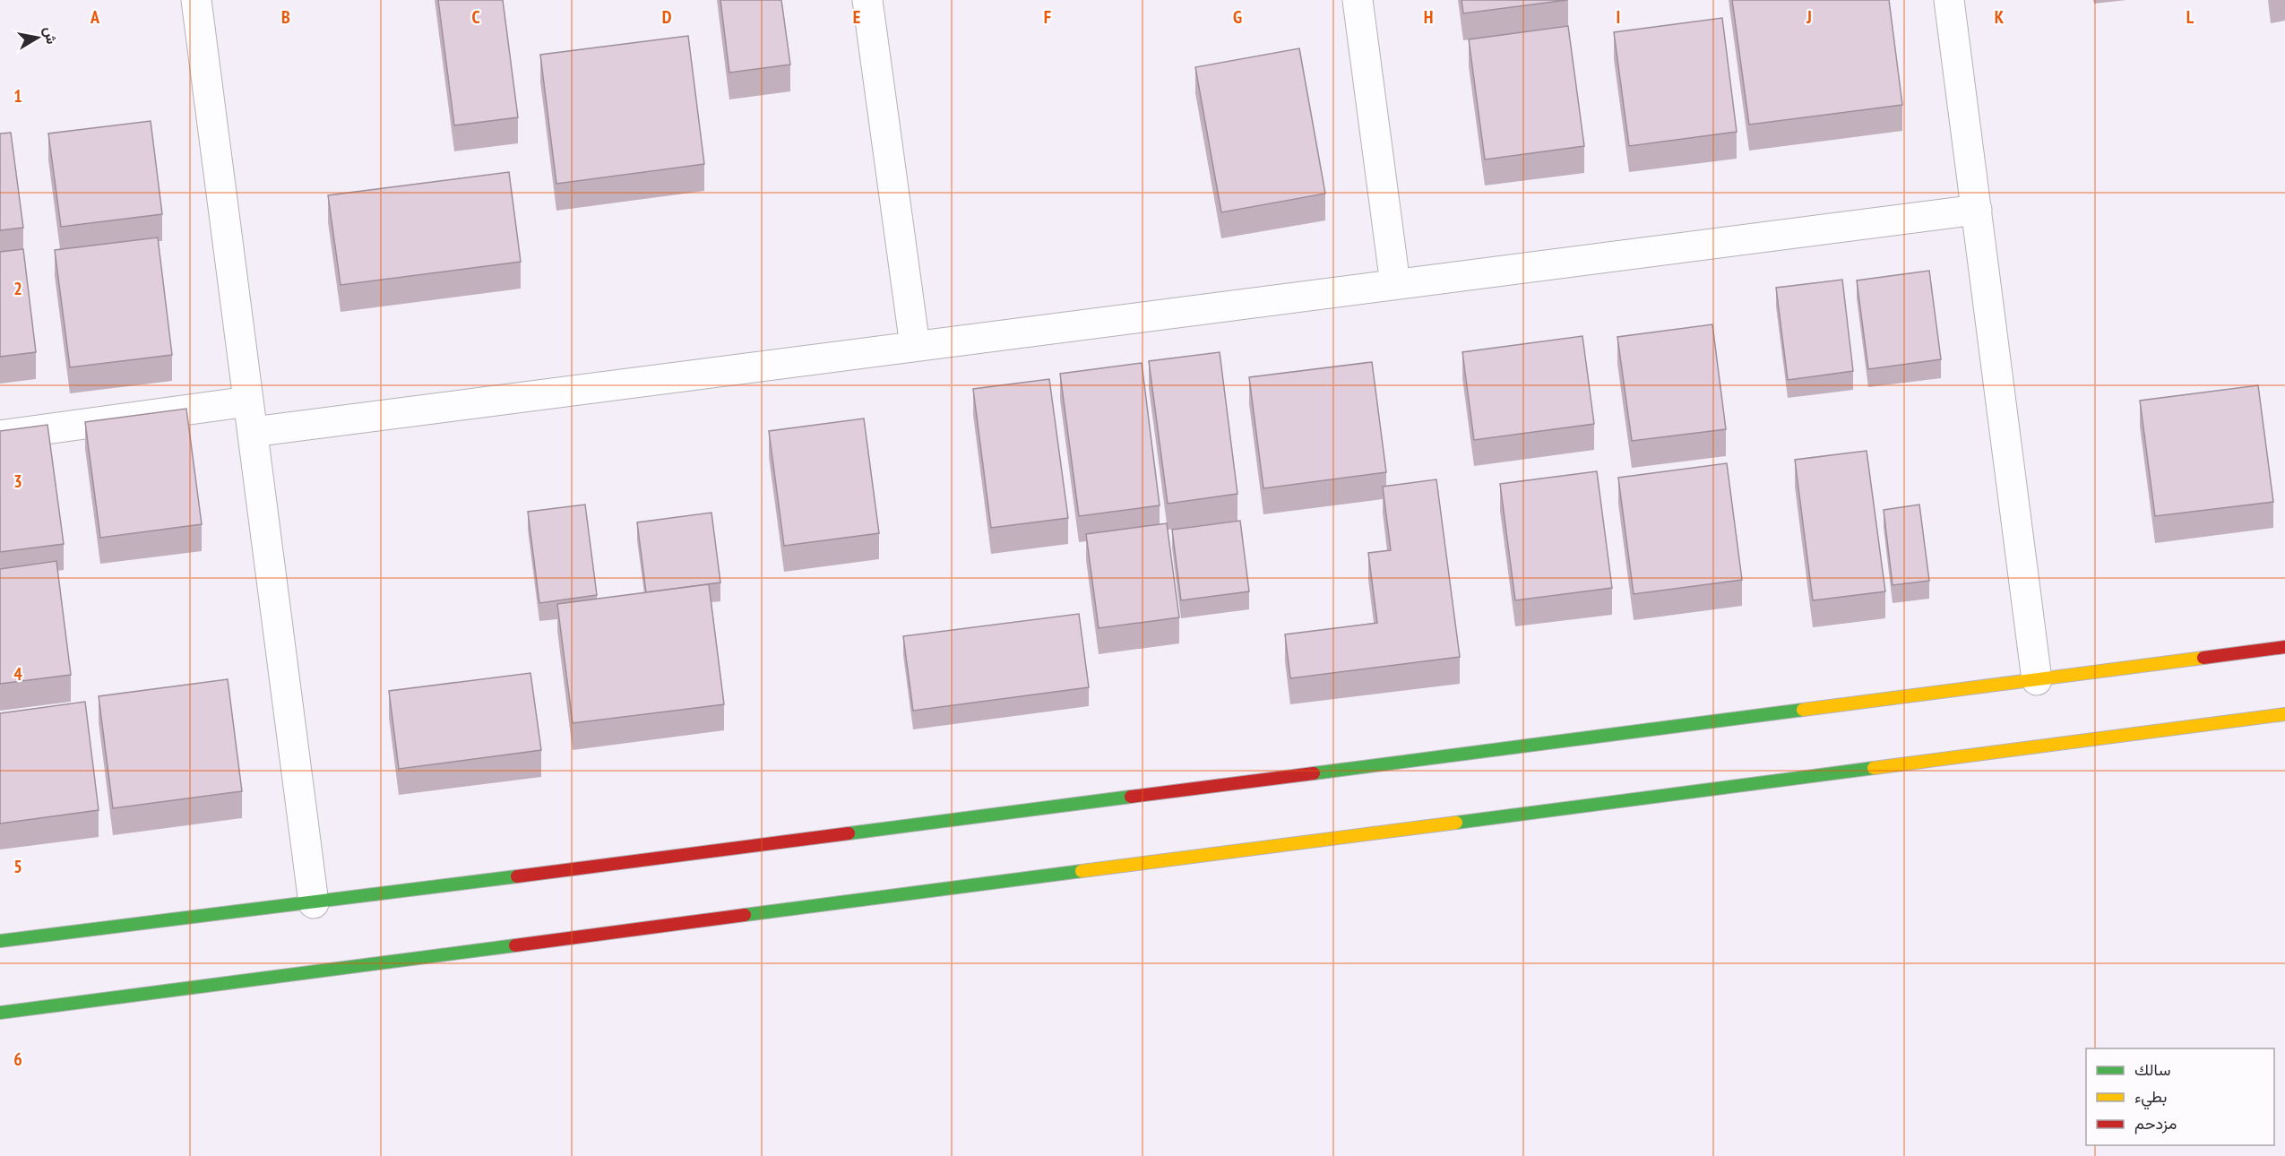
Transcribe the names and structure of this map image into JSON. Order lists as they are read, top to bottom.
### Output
{
  "legend": ["سالك", "بطيء", "مزدحم"],
  "north": "right",
  "grid": {
    "columns": [
      "A",
      "B",
      "C",
      "D",
      "E",
      "F",
      "G",
      "H",
      "I",
      "J",
      "K",
      "L"
    ],
    "rows": [
      "1",
      "2",
      "3",
      "4",
      "5",
      "6"
    ]
  }
}
